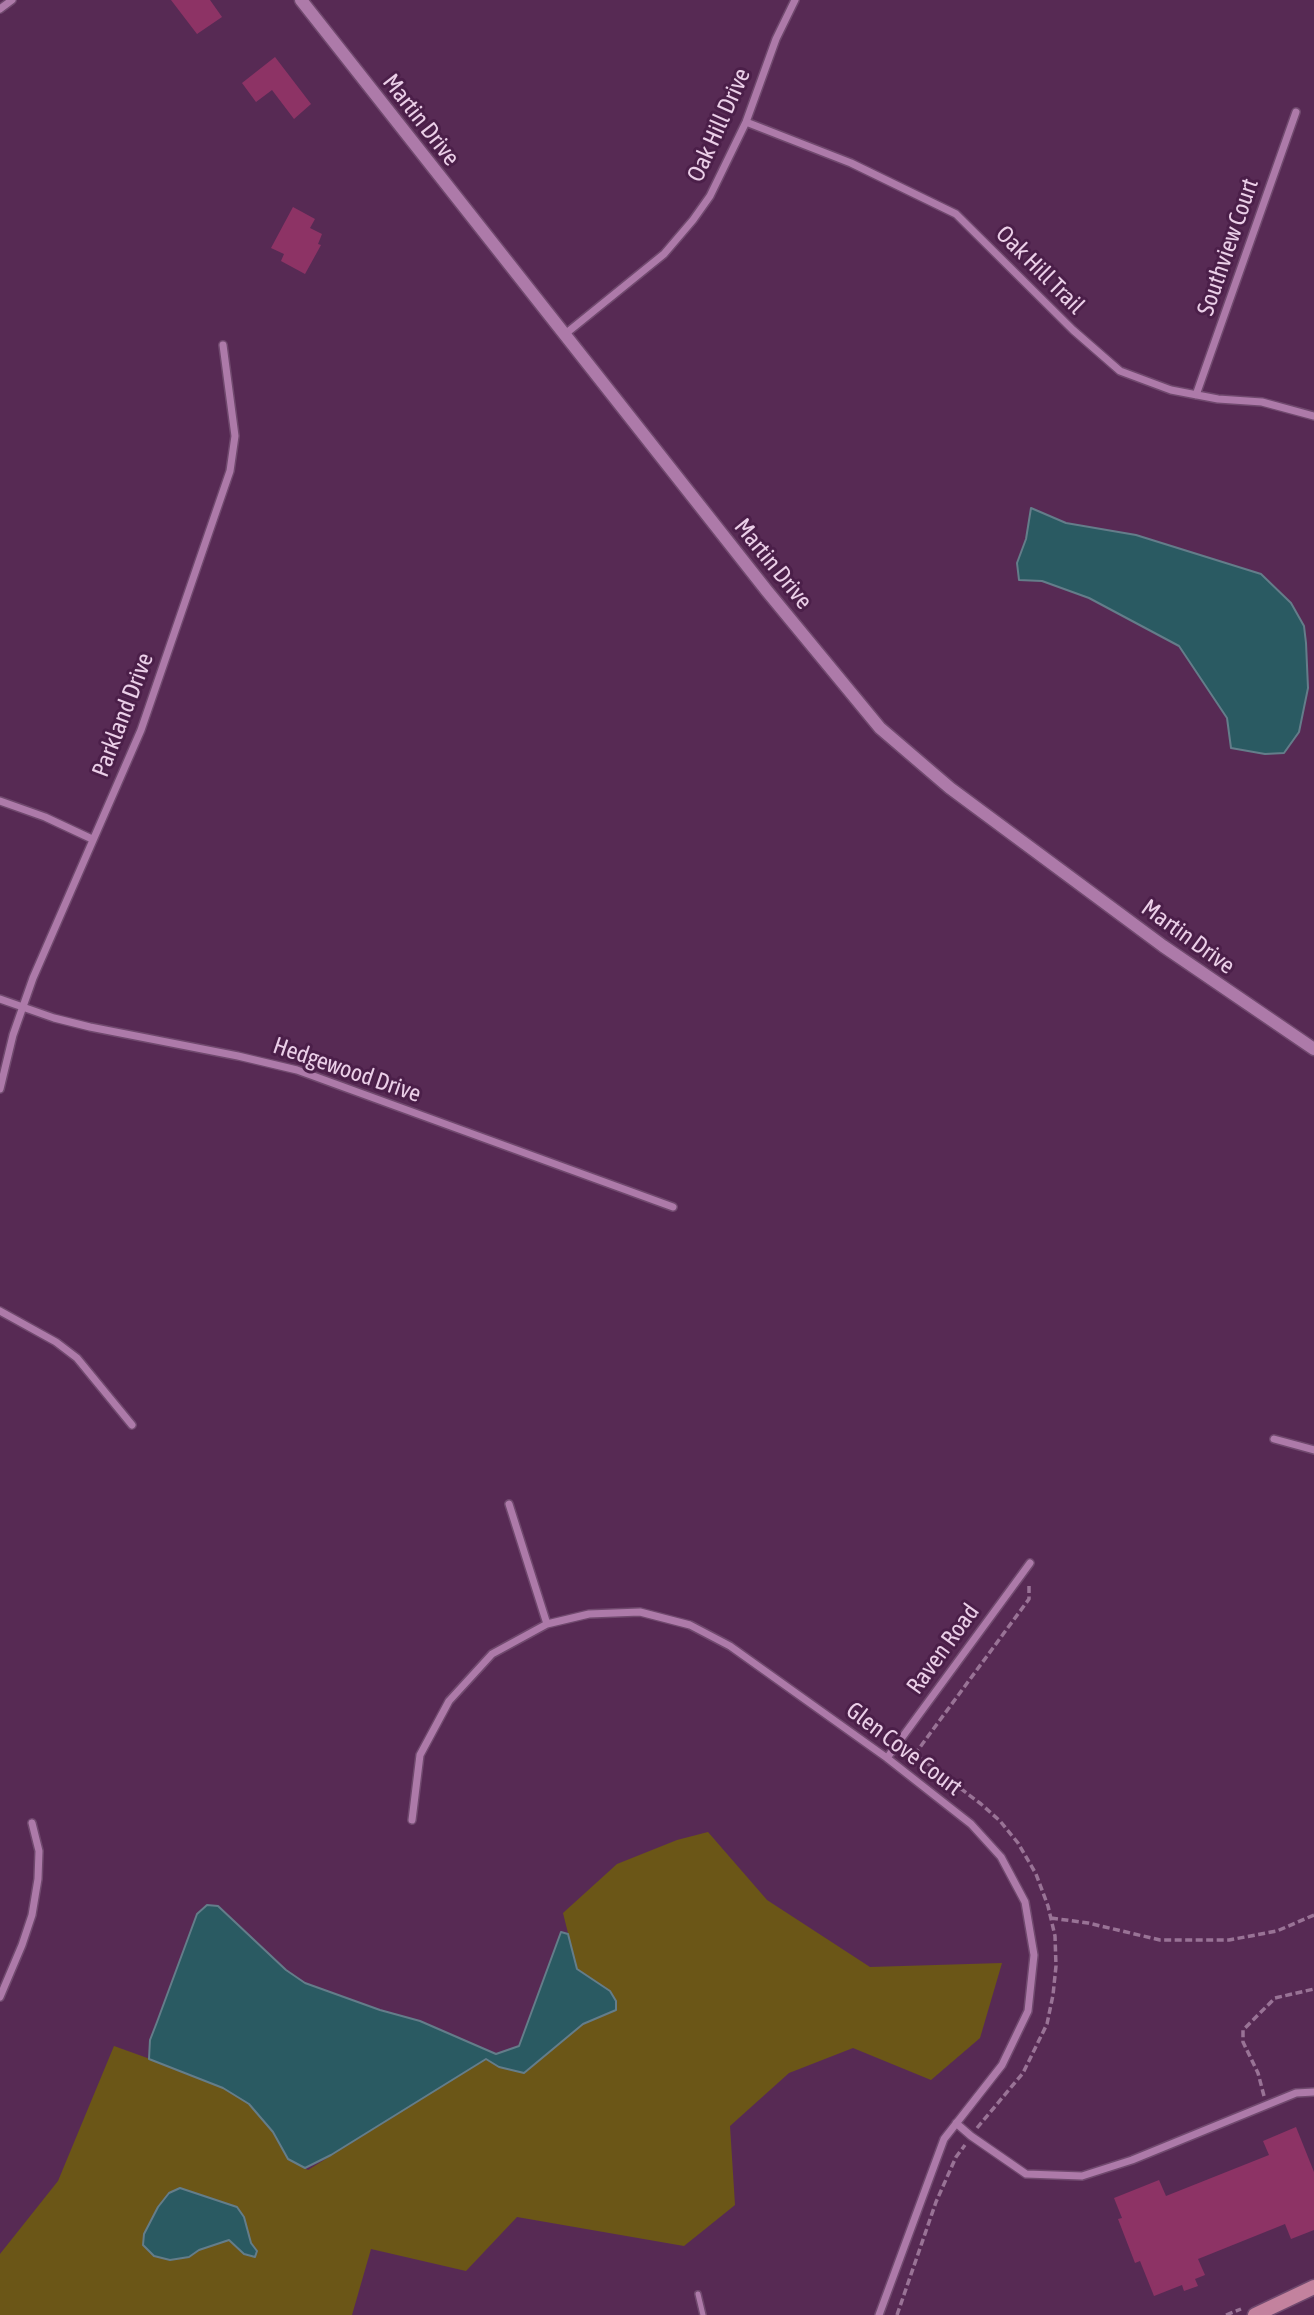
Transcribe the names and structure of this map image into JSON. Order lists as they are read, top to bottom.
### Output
{
  "streets": {
    "street": [
      "Martin Drive",
      "Oak Hill Drive",
      "Southview Court",
      "Oak Hill Trail",
      "Parkland Drive",
      "Hedgewood Drive",
      "Raven Road",
      "Glen Cove Court"
    ]
  },
  "crossings": [
    ["Martin Drive", "Oak Hill Drive"],
    ["Oak Hill Drive", "Oak Hill Trail"],
    ["Southview Court", "Oak Hill Trail"],
    ["Parkland Drive", "Hedgewood Drive"],
    ["Raven Road", "Glen Cove Court"]
  ]
}
